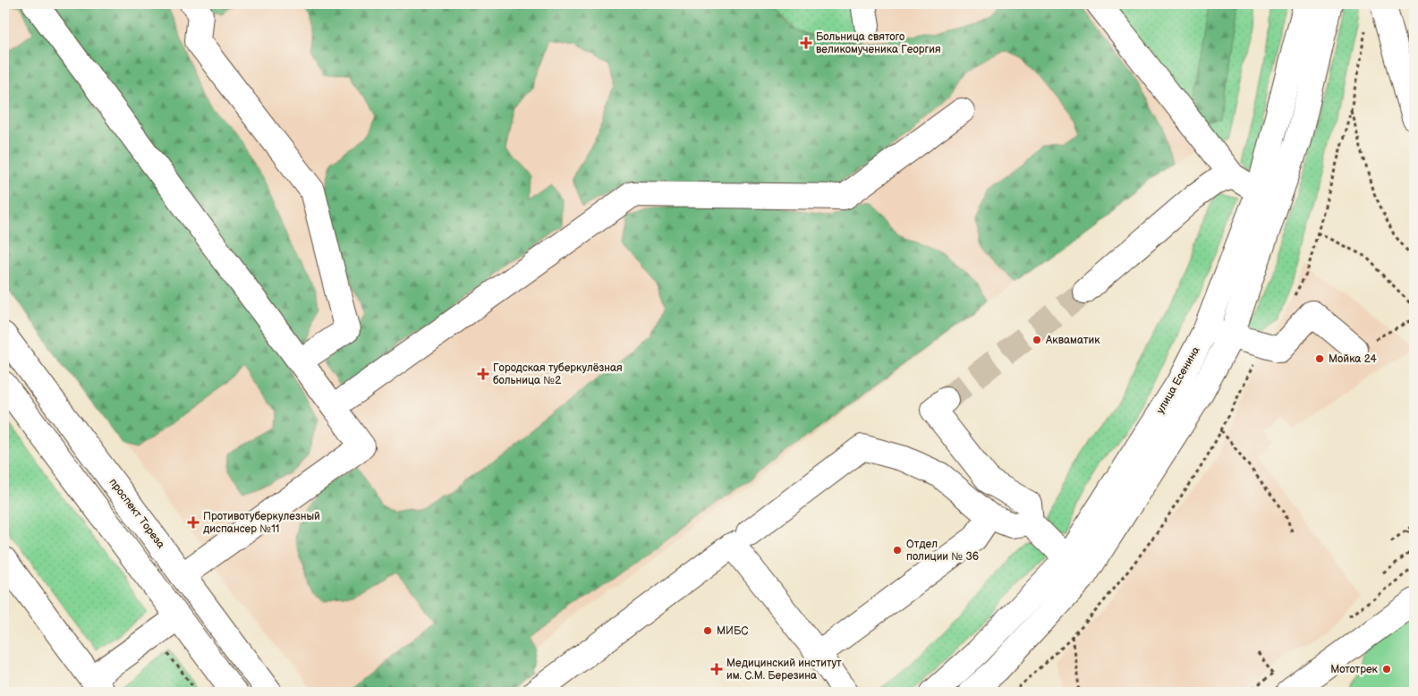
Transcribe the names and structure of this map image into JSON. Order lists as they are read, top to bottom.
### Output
{
  "streets": {
    "street": ["улица Есенина", "проспект Тореза"]
  },
  "places": {
    "health": [
      "Больница святого великомученика Георгия",
      "Городская туберкулёзная больница №2",
      "Противотуберкулезный диспансер №11",
      "Медицинский институт им. С.М. Березина"
    ],
    "other": [
      "Акваматик",
      "Мойка 24",
      "Отдел полиции № 36",
      "МИБС",
      "Мототрек"
    ]
  }
}
